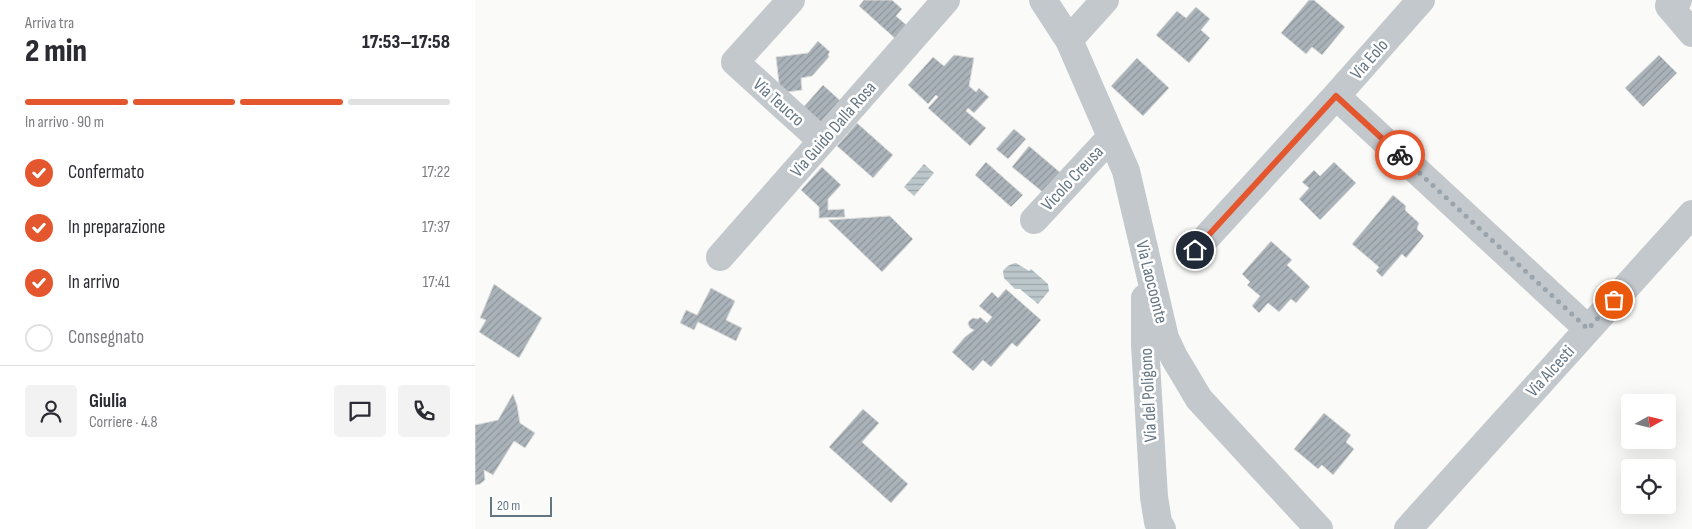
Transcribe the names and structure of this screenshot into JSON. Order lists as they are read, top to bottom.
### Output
{
  "streets": {
    "street": [
      "Via Eolo",
      "Via Teucro",
      "Via Guido Dalla Rosa",
      "Vicolo Creusa",
      "Via Laocoonte",
      "Via Alcesti",
      "Via del Poligono"
    ]
  },
  "crossings": [
    ["Via Teucro", "Via Guido Dalla Rosa"],
    ["Vicolo Creusa", "Via Laocoonte"],
    ["Via Laocoonte", "Via del Poligono"]
  ],
  "scale_bar": "20 m",
  "north": "right",
  "page": {
    "heading": ["2 min", "Arriva tra", "17:53–17:58"],
    "panel": ["Giulia", "Corriere · 4.8"],
    "bar": "In arrivo · 90 m",
    "list": [
      ["Confermato", "17:22"],
      ["In preparazione", "17:37"],
      ["In arrivo", "17:41"],
      "Consegnato"
    ],
    "scale": "20 m"
  }
}
